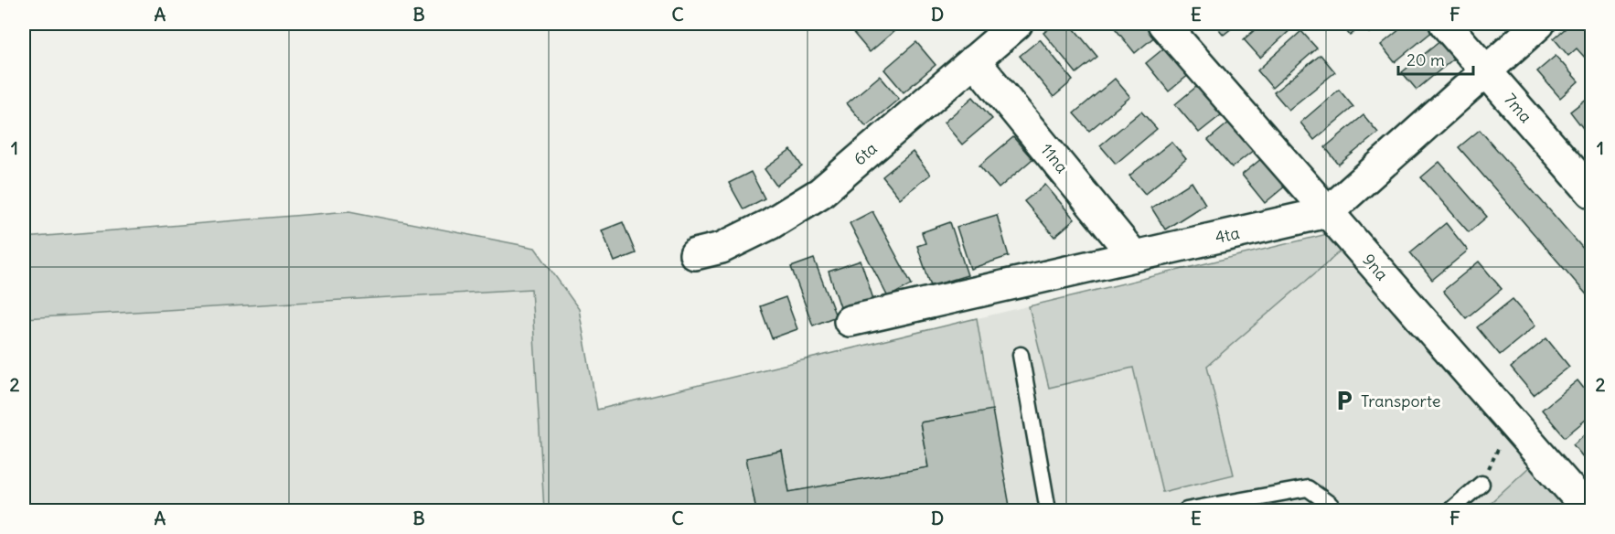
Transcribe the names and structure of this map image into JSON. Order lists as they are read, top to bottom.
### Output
{
  "streets": {
    "street": [
      "7ma",
      "6ta",
      "11na",
      "4ta",
      "9na"
    ]
  },
  "crossings": [
    ["7ma", "4ta"],
    ["6ta", "11na"],
    ["11na", "4ta"],
    ["4ta", "9na"]
  ],
  "places": {
    "parking": ["Transporte"]
  },
  "scale_bar": "20 m",
  "grid": {
    "columns": [
      "A",
      "B",
      "C",
      "D",
      "E",
      "F"
    ],
    "rows": ["1", "2"]
  }
}
